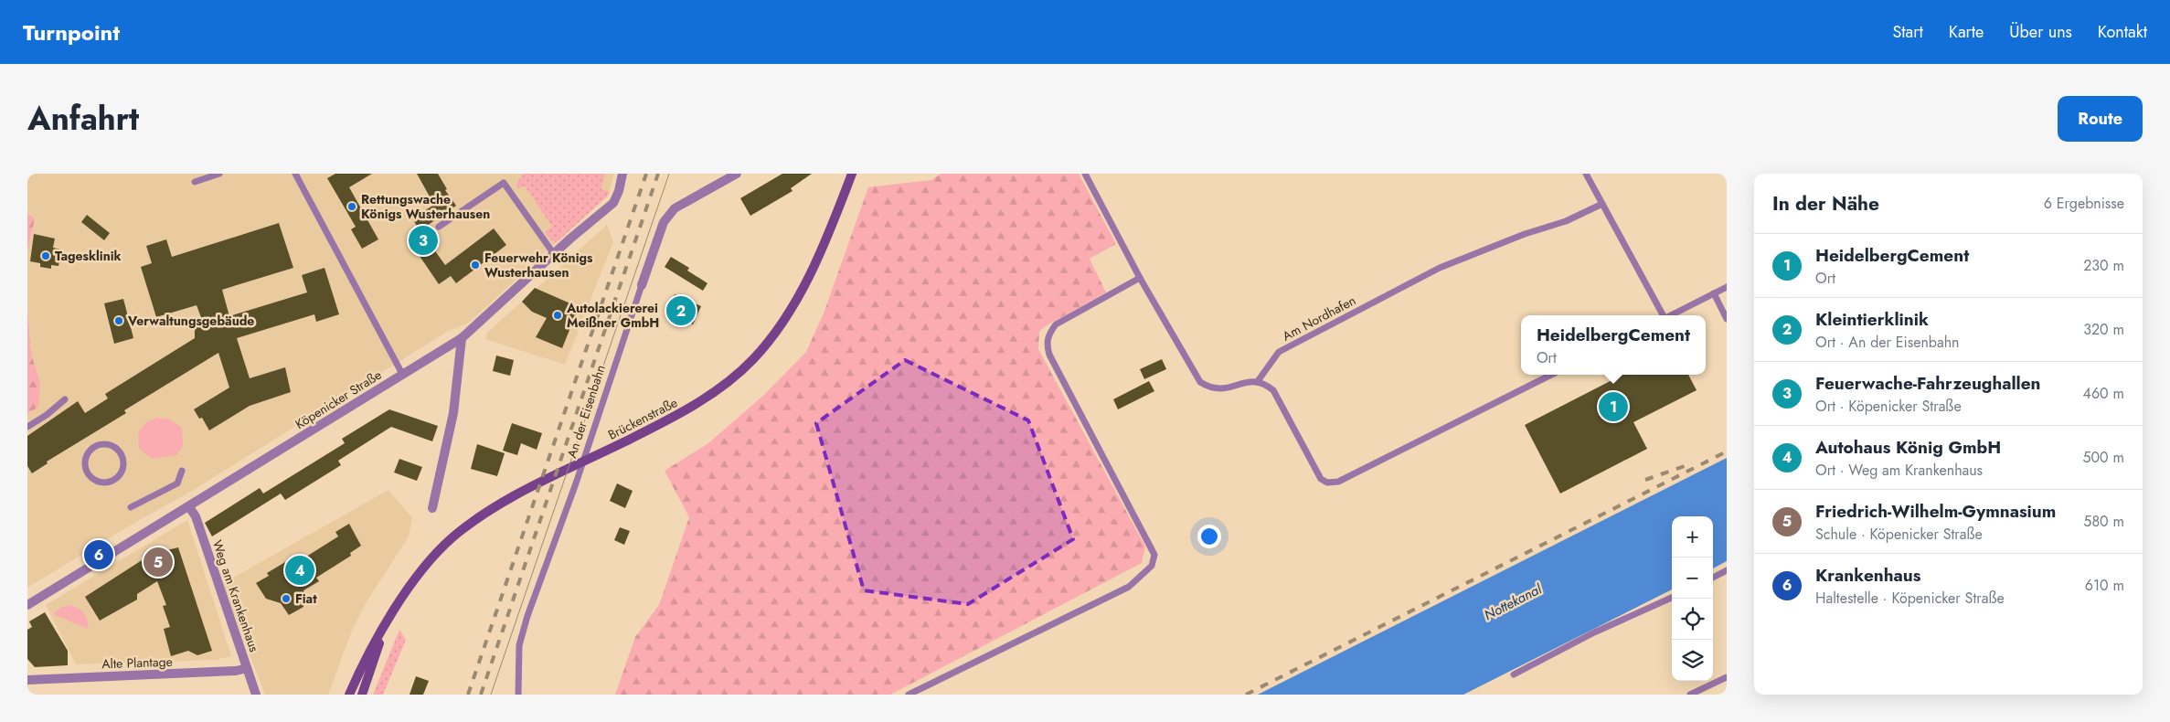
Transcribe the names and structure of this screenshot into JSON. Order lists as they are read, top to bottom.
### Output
{
  "streets": {
    "main road": ["Brückenstraße"],
    "street": [
      "Köpenicker Straße",
      "An der Eisenbahn",
      "Weg am Krankenhaus",
      "Alte Plantage"
    ],
    "lane": ["Am Nordhafen"]
  },
  "crossings": [
    ["Köpenicker Straße", "Weg am Krankenhaus"],
    ["Weg am Krankenhaus", "Alte Plantage"]
  ],
  "water": ["Nottekanal"],
  "places": [
    "Rettungswache Königs Wusterhausen",
    "Tagesklinik",
    "Feuerwehr Königs Wusterhausen",
    "Autolackiererei Meißner GmbH",
    "Verwaltungsgebäude",
    "Fiat"
  ],
  "page": {
    "header": "Turnpoint",
    "nav": [
      "Start",
      "Karte",
      "Über uns",
      "Kontakt"
    ],
    "title": "Anfahrt",
    "buttons": "Route",
    "heading": ["In der Nähe", "6 Ergebnisse"],
    "pins": [
      "3",
      "2",
      "1",
      "6",
      "5",
      "4"
    ],
    "list": [
      {
        "mark": "1",
        "name": "HeidelbergCement",
        "note": "Ort",
        "value": "230 m"
      },
      {
        "mark": "2",
        "name": "Kleintierklinik",
        "note": "Ort · An der Eisenbahn",
        "value": "320 m"
      },
      {
        "mark": "3",
        "name": "Feuerwache-Fahrzeughallen",
        "note": "Ort · Köpenicker Straße",
        "value": "460 m"
      },
      {
        "mark": "4",
        "name": "Autohaus König GmbH",
        "note": "Ort · Weg am Krankenhaus",
        "value": "500 m"
      },
      {
        "mark": "5",
        "name": "Friedrich-Wilhelm-Gymnasium",
        "note": "Schule · Köpenicker Straße",
        "value": "580 m"
      },
      {
        "mark": "6",
        "name": "Krankenhaus",
        "note": "Haltestelle · Köpenicker Straße",
        "value": "610 m"
      }
    ],
    "popup": ["HeidelbergCement", "Ort"],
    "map_buttons": ["+", "−"]
  }
}
